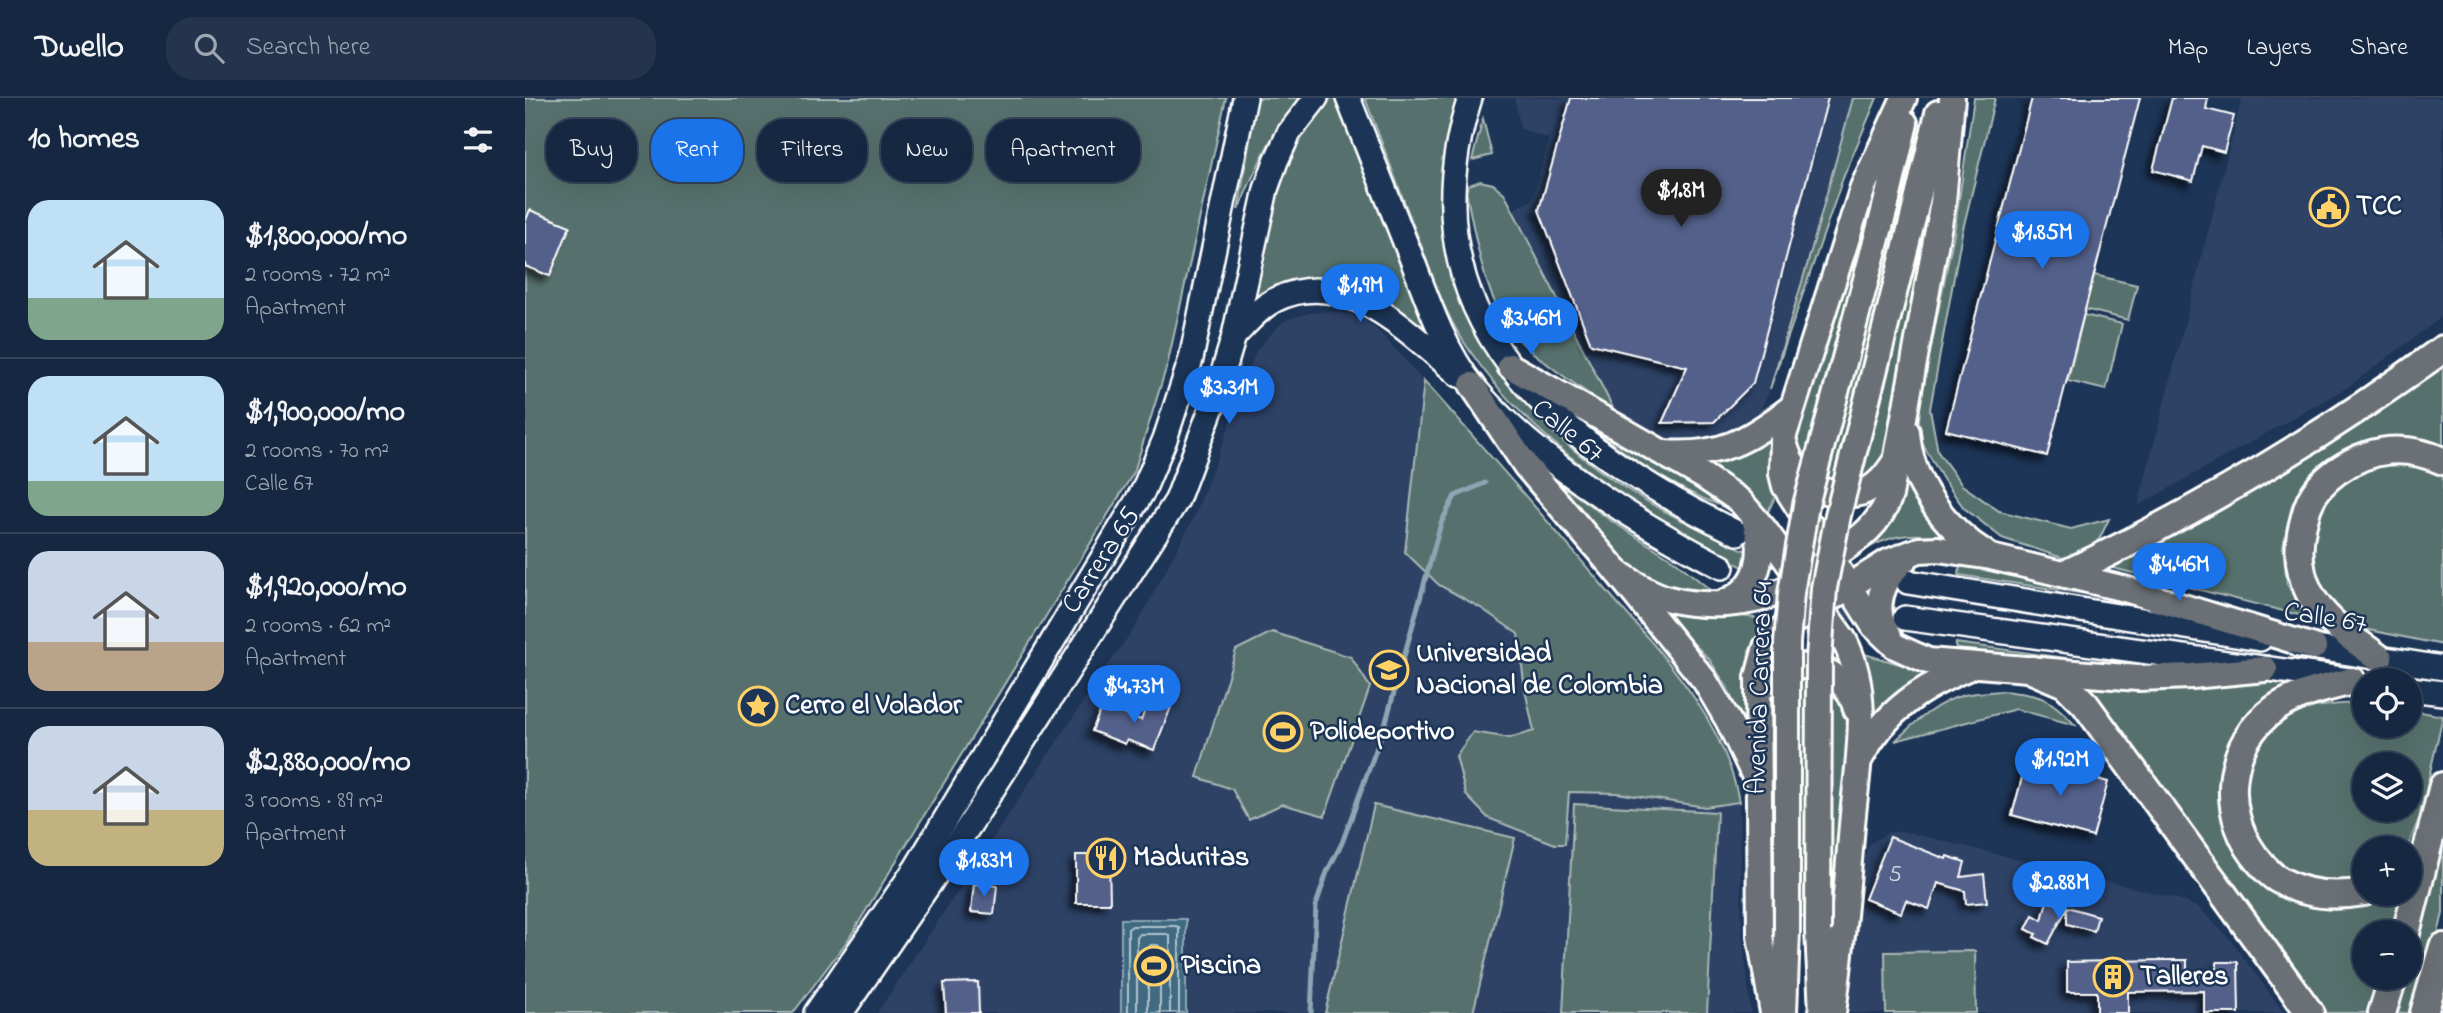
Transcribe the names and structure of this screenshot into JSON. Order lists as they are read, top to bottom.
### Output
{
  "streets": {
    "main road": ["Calle 67", "Carrera 65", "Avenida Carrera 64"]
  },
  "places": {
    "public building": ["TCC"],
    "school or university": ["Universidad Nacional de Colombia"],
    "place": ["Cerro el Volador"],
    "sports": ["Polideportivo", "Piscina"],
    "restaurant": ["Maduritas"],
    "building": ["Talleres"]
  },
  "house_numbers": ["5"],
  "page": {
    "header": "Dwello",
    "search": "Search here",
    "nav": ["Map", "Layers", "Share"],
    "heading": "10 homes",
    "chip": [
      "Buy",
      "Rent",
      "Filters",
      "New",
      "Apartment"
    ],
    "price": [
      "$1.8M",
      "$1.85M",
      "$1.9M",
      "$3.46M",
      "$3.31M",
      "$4.46M",
      "$4.73M",
      "$1.92M",
      "$1.83M",
      "$2.88M"
    ],
    "list": [
      {
        "name": "$1,800,000/mo",
        "note": "2 rooms · 72 m² · Apartment"
      },
      {
        "name": "$1,900,000/mo",
        "note": "2 rooms · 70 m² · Calle 67"
      },
      {
        "name": "$1,920,000/mo",
        "note": "2 rooms · 62 m² · Apartment"
      },
      {
        "name": "$2,880,000/mo",
        "note": "3 rooms · 89 m² · Apartment"
      }
    ],
    "map_buttons": ["+", "−"]
  }
}
